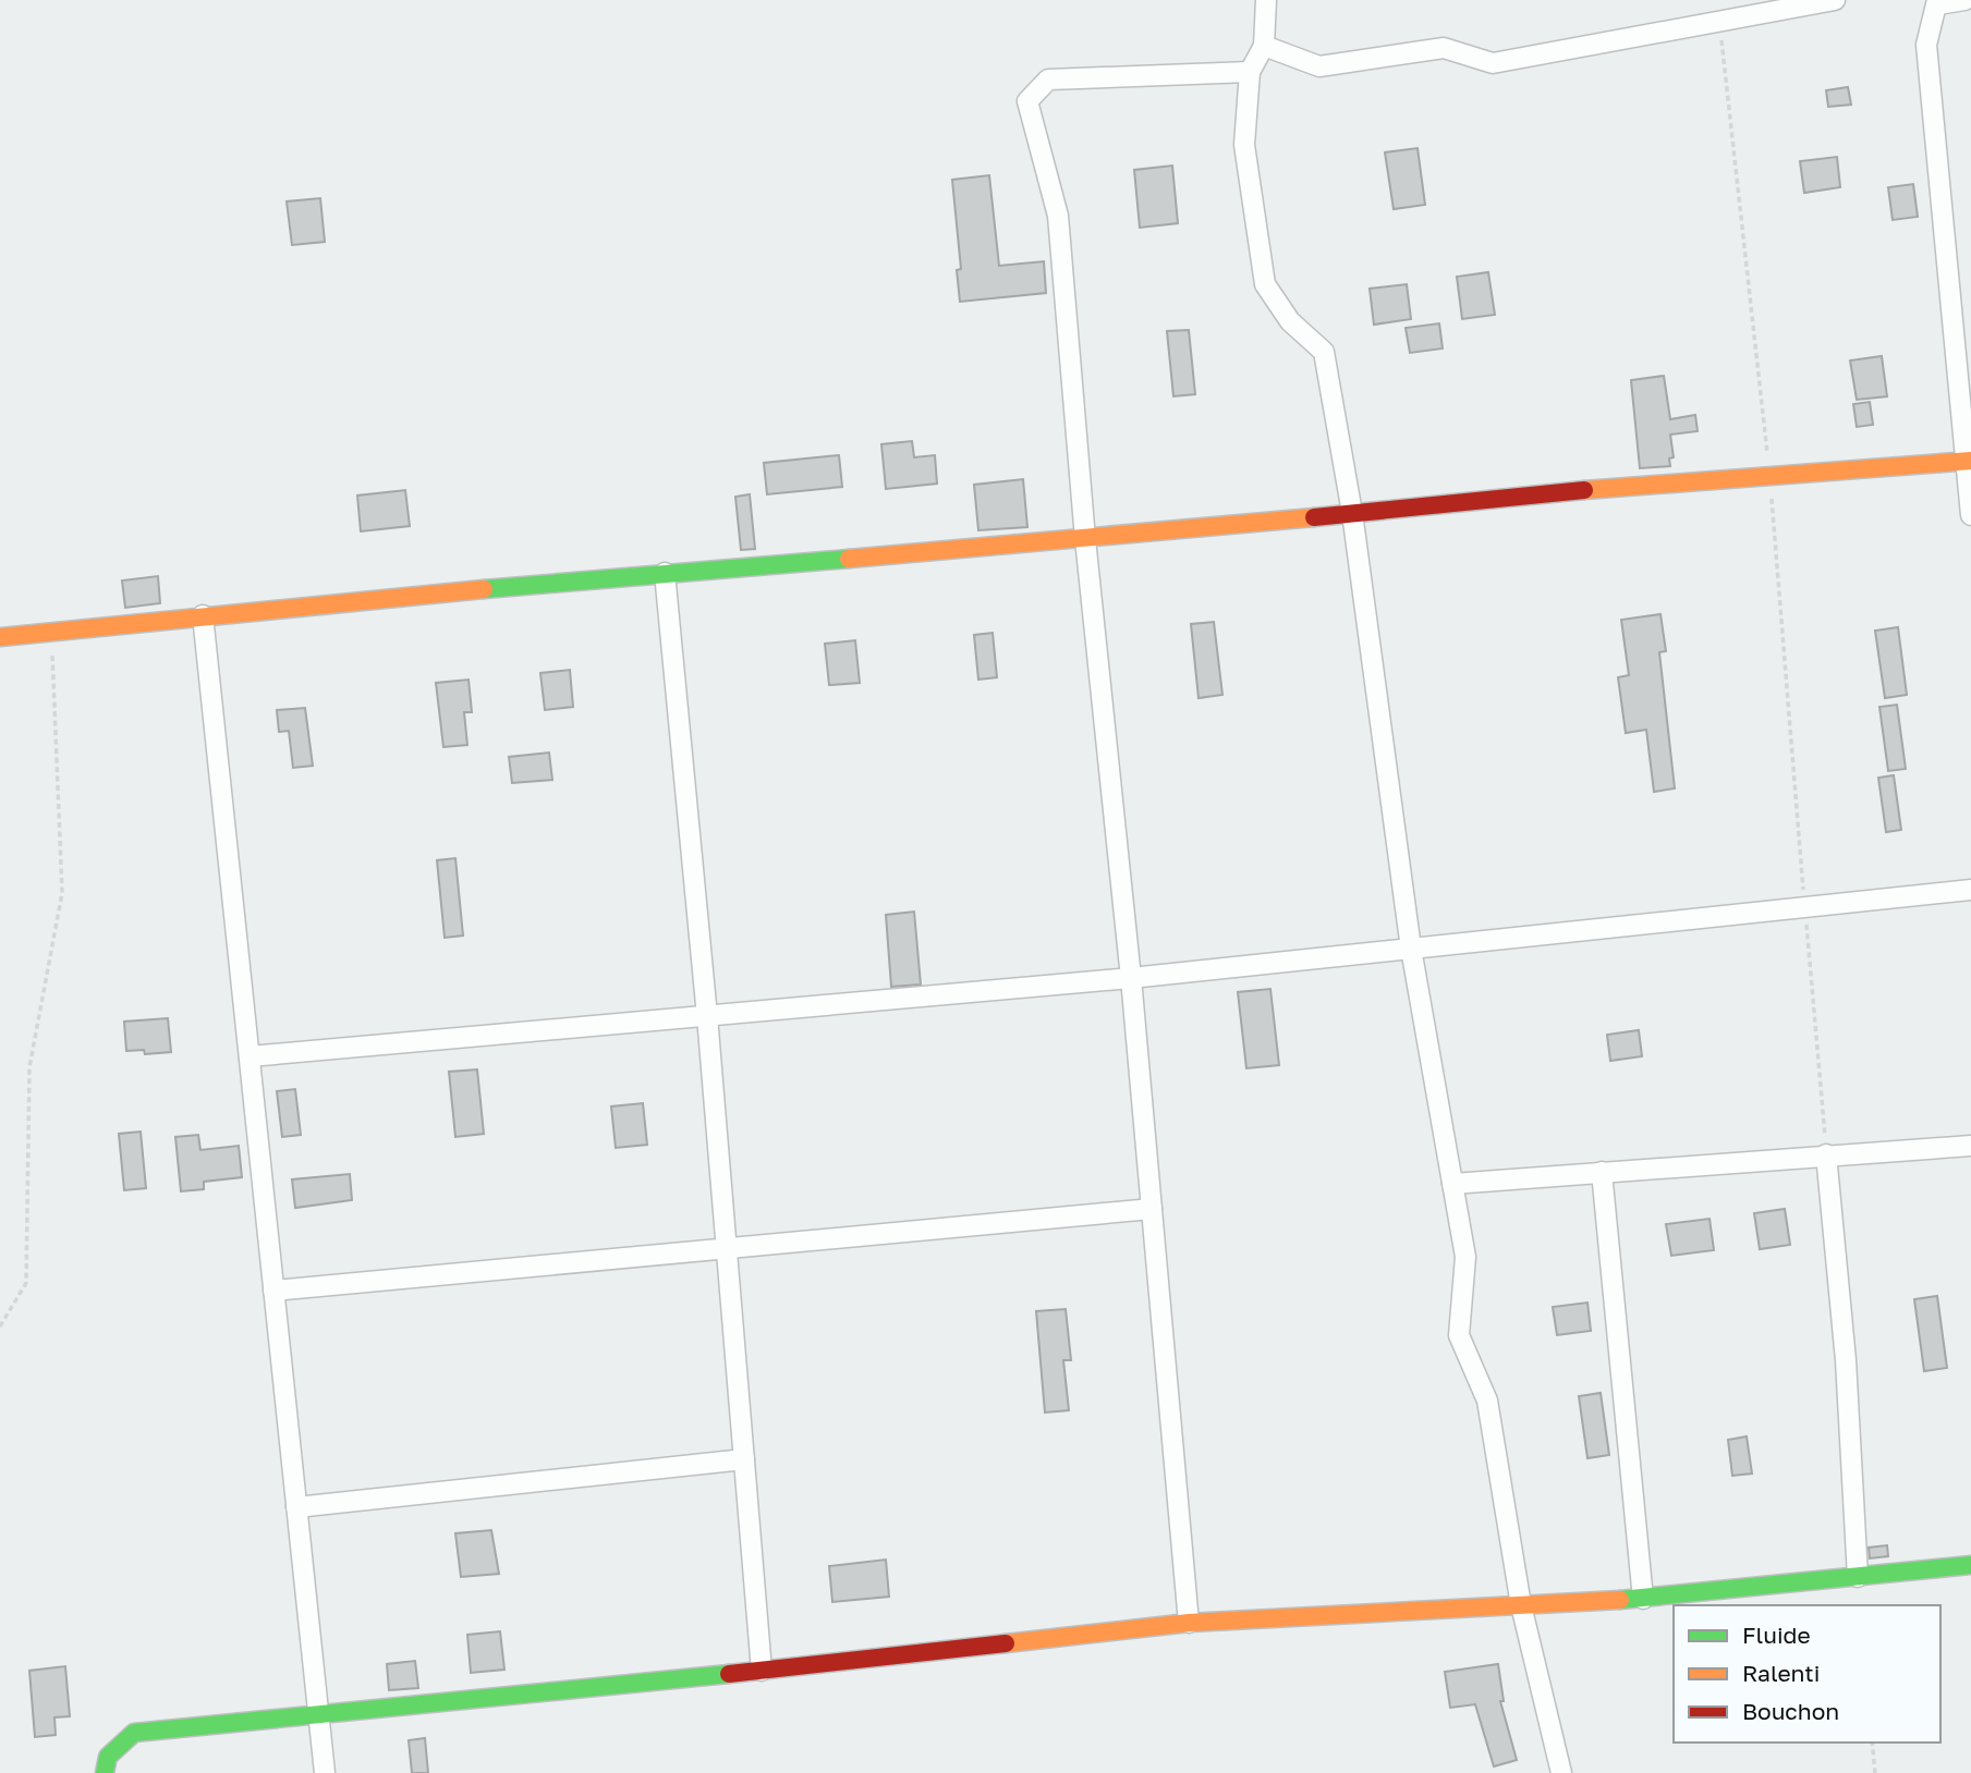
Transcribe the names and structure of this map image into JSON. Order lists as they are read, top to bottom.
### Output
{
  "legend": ["Fluide", "Ralenti", "Bouchon"]
}
